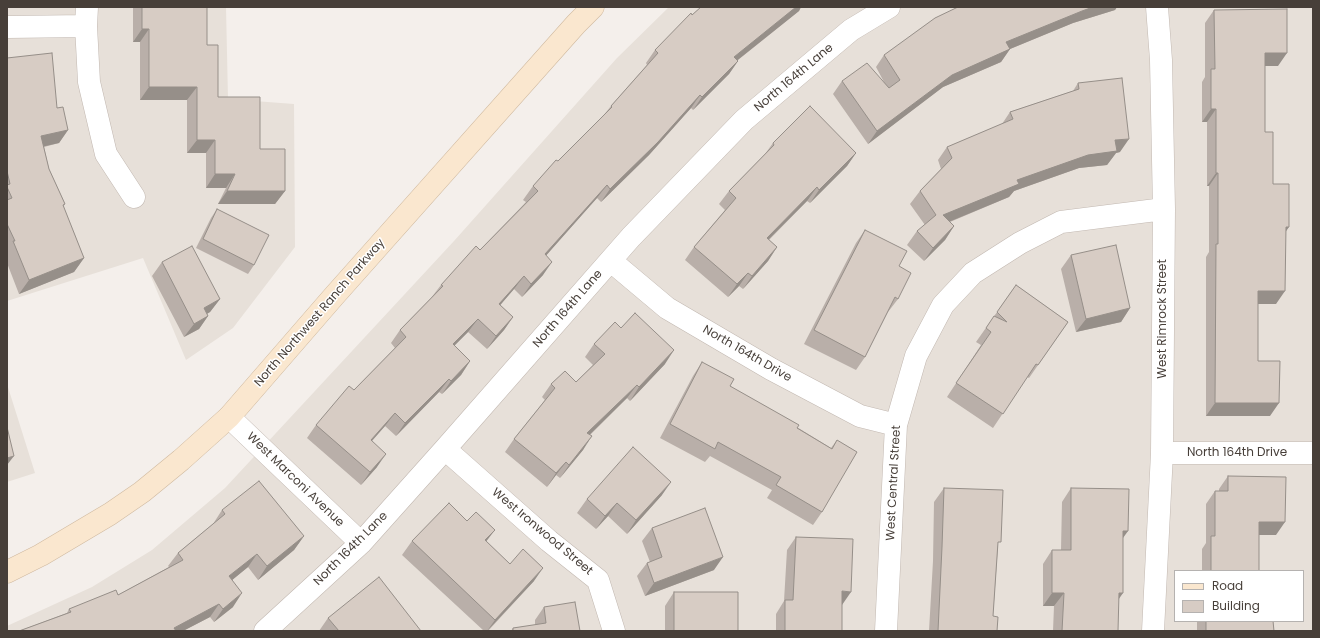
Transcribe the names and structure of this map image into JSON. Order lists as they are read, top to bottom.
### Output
{
  "streets": {
    "main road": ["North Northwest Ranch Parkway"],
    "street": [
      "North 164th Lane",
      "West Rimrock Street",
      "North 164th Drive",
      "West Marconi Avenue",
      "West Central Street",
      "West Ironwood Street"
    ]
  },
  "crossings": [
    ["North 164th Lane", "North 164th Drive"],
    ["North 164th Lane", "West Marconi Avenue"],
    ["North 164th Lane", "West Ironwood Street"],
    ["North Northwest Ranch Parkway", "West Marconi Avenue"],
    ["West Rimrock Street", "North 164th Drive"],
    ["West Rimrock Street", "West Central Street"],
    ["North 164th Drive", "West Central Street"]
  ],
  "legend": ["Road", "Building"]
}
